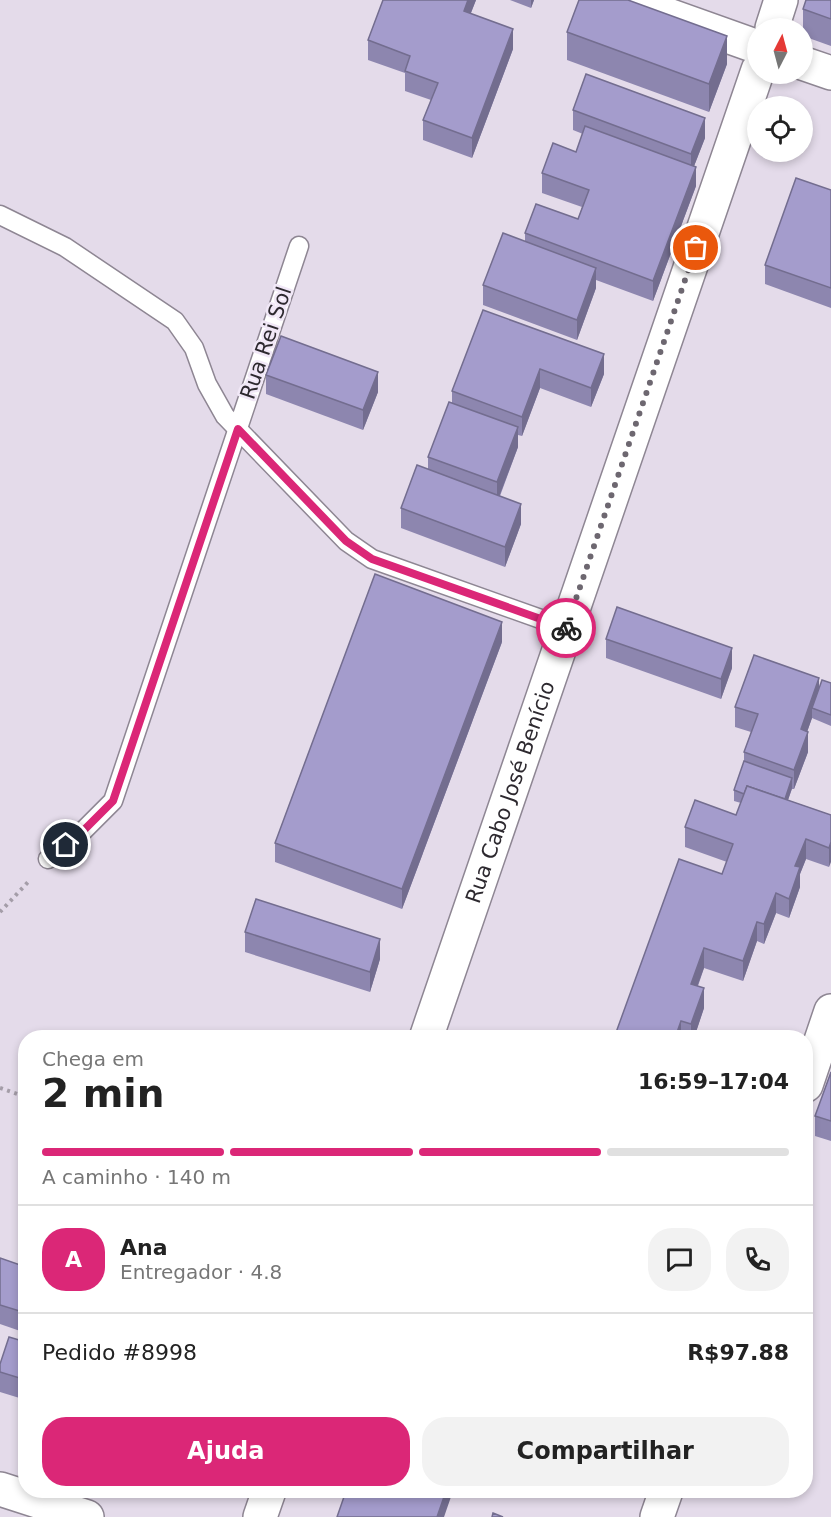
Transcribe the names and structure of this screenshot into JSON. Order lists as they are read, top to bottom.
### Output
{
  "streets": {
    "street": ["Rua Cabo José Benício"],
    "lane": ["Rua Rei Sol"]
  },
  "north": "top",
  "page": {
    "heading": ["2 min", "Chega em", "16:59–17:04"],
    "panel": [
      "Ana",
      "Entregador · 4.8",
      "Pedido #8998",
      "R$97.88"
    ],
    "bar": "A caminho · 140 m",
    "round": "A",
    "buttons": ["Ajuda", "Compartilhar"]
  }
}
